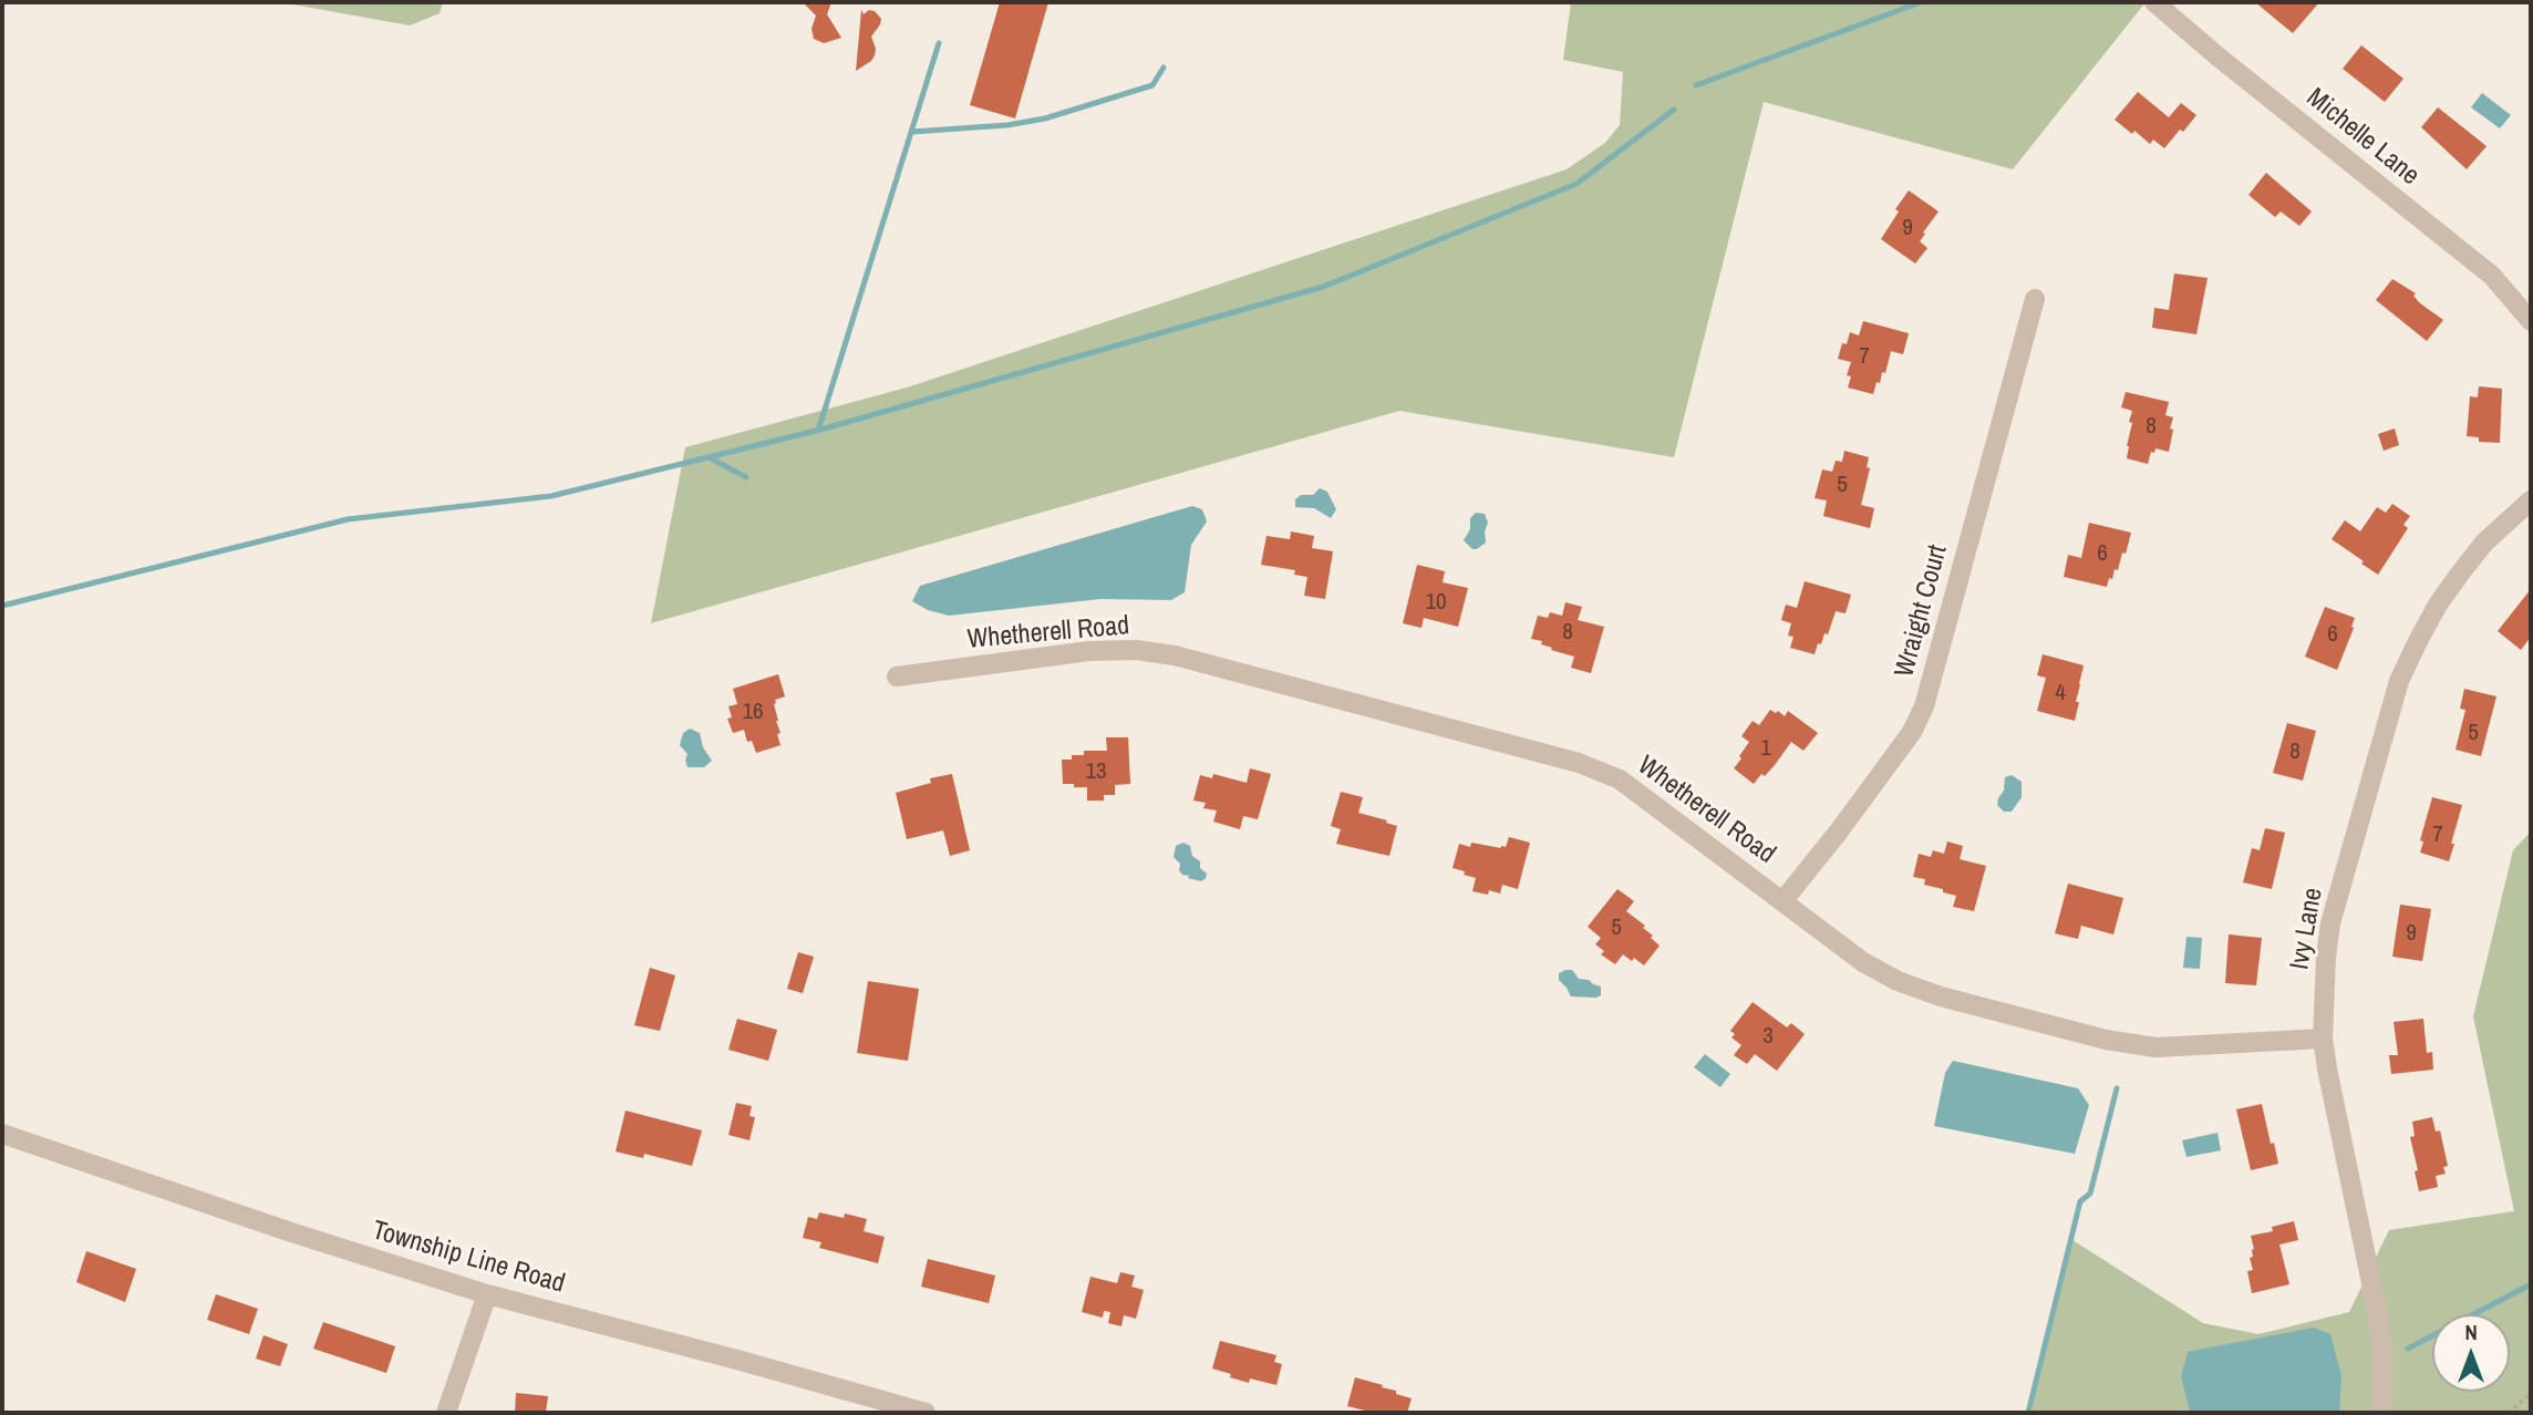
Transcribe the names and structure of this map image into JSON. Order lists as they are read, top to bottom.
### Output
{
  "streets": {
    "street": [
      "Michelle Lane",
      "Wraight Court",
      "Whetherell Road",
      "Ivy Lane",
      "Township Line Road"
    ]
  },
  "crossings": [
    ["Wraight Court", "Whetherell Road"],
    ["Whetherell Road", "Ivy Lane"]
  ],
  "house_numbers": [
    "9",
    "7",
    "8",
    "5",
    "6",
    "10",
    "8",
    "6",
    "4",
    "16",
    "5",
    "1",
    "8",
    "13",
    "7",
    "5",
    "9",
    "3"
  ],
  "north": "top"
}
